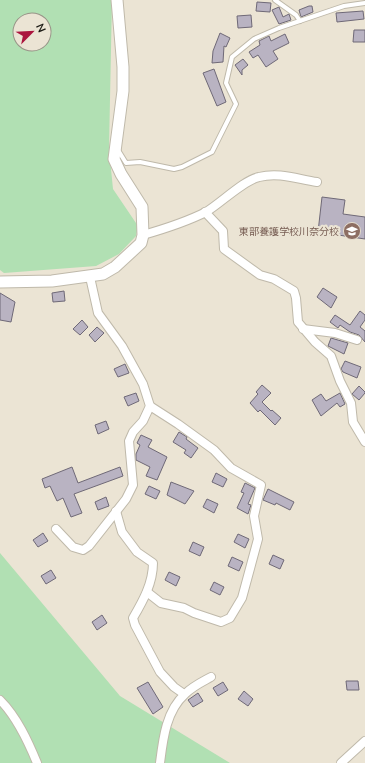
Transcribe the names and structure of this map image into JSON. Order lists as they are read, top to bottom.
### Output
{
  "places": {
    "school or university": ["東部養護学校川奈分校"]
  },
  "north": "top right"
}
